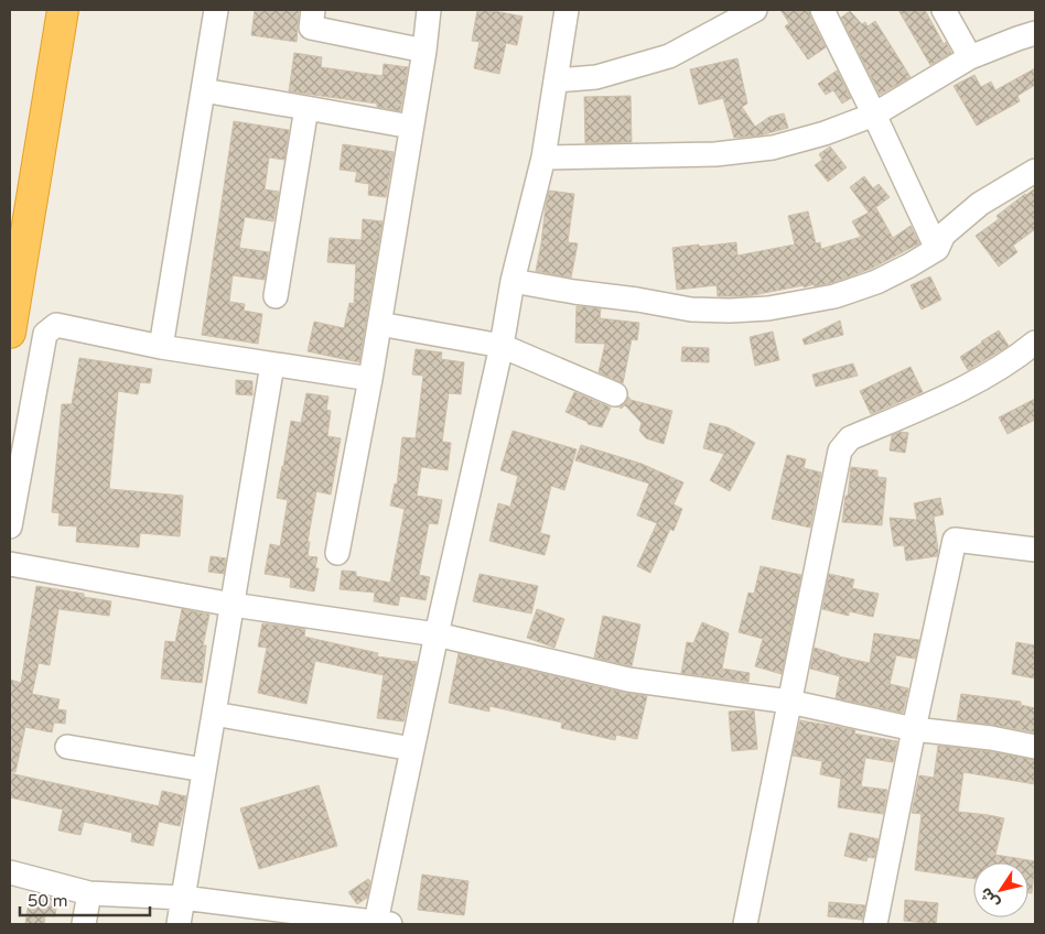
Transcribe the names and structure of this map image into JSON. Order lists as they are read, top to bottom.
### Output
{
  "scale_bar": "50 m",
  "north": "bottom left"
}
